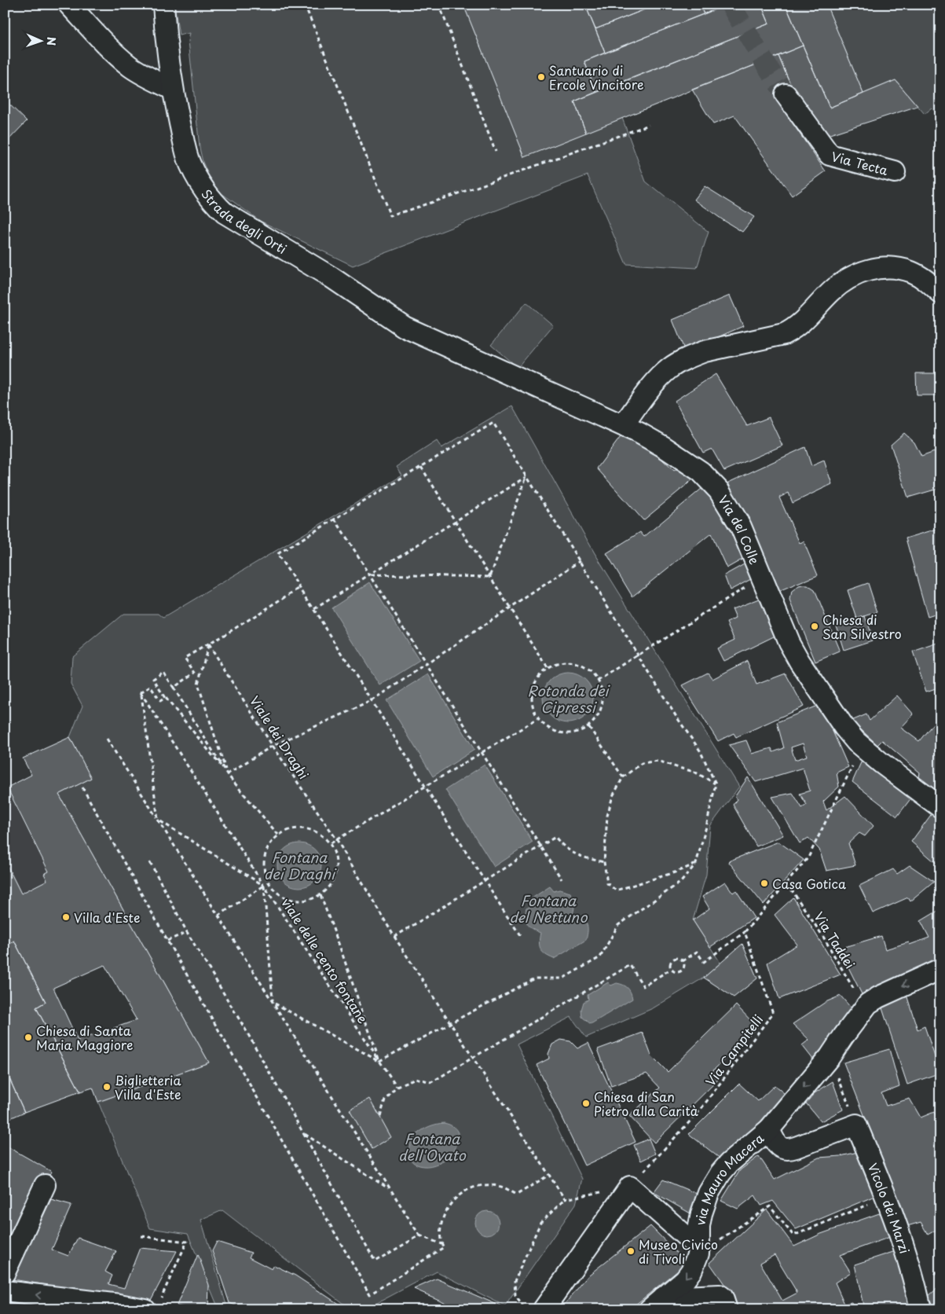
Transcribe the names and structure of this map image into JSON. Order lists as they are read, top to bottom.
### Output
{
  "streets": {
    "street": [
      "Via Tecta",
      "Strada degli Orti",
      "Via del Colle",
      "via Mauro Macera",
      "Vicolo dei Marzi"
    ],
    "path": [
      "Viale dei Draghi",
      "Via Taddei",
      "viale delle cento fontane",
      "Via Campitelli"
    ]
  },
  "crossings": [
    ["Strada degli Orti", "Via del Colle"],
    ["Via Taddei", "via Mauro Macera"]
  ],
  "one_way": ["via Mauro Macera"],
  "water": [
    "Rotonda dei Cipressi",
    "Fontana dei Draghi",
    "Fontana del Nettuno",
    "Fontana dell'Ovato"
  ],
  "places": [
    "Santuario di Ercole Vincitore",
    "Chiesa di San Silvestro",
    "Casa Gotica",
    "Villa d'Este",
    "Chiesa di Santa Maria Maggiore",
    "Biglietteria Villa d'Este",
    "Chiesa di San Pietro alla Carità",
    "Museo Civico di Tivoli"
  ],
  "north": "right"
}
